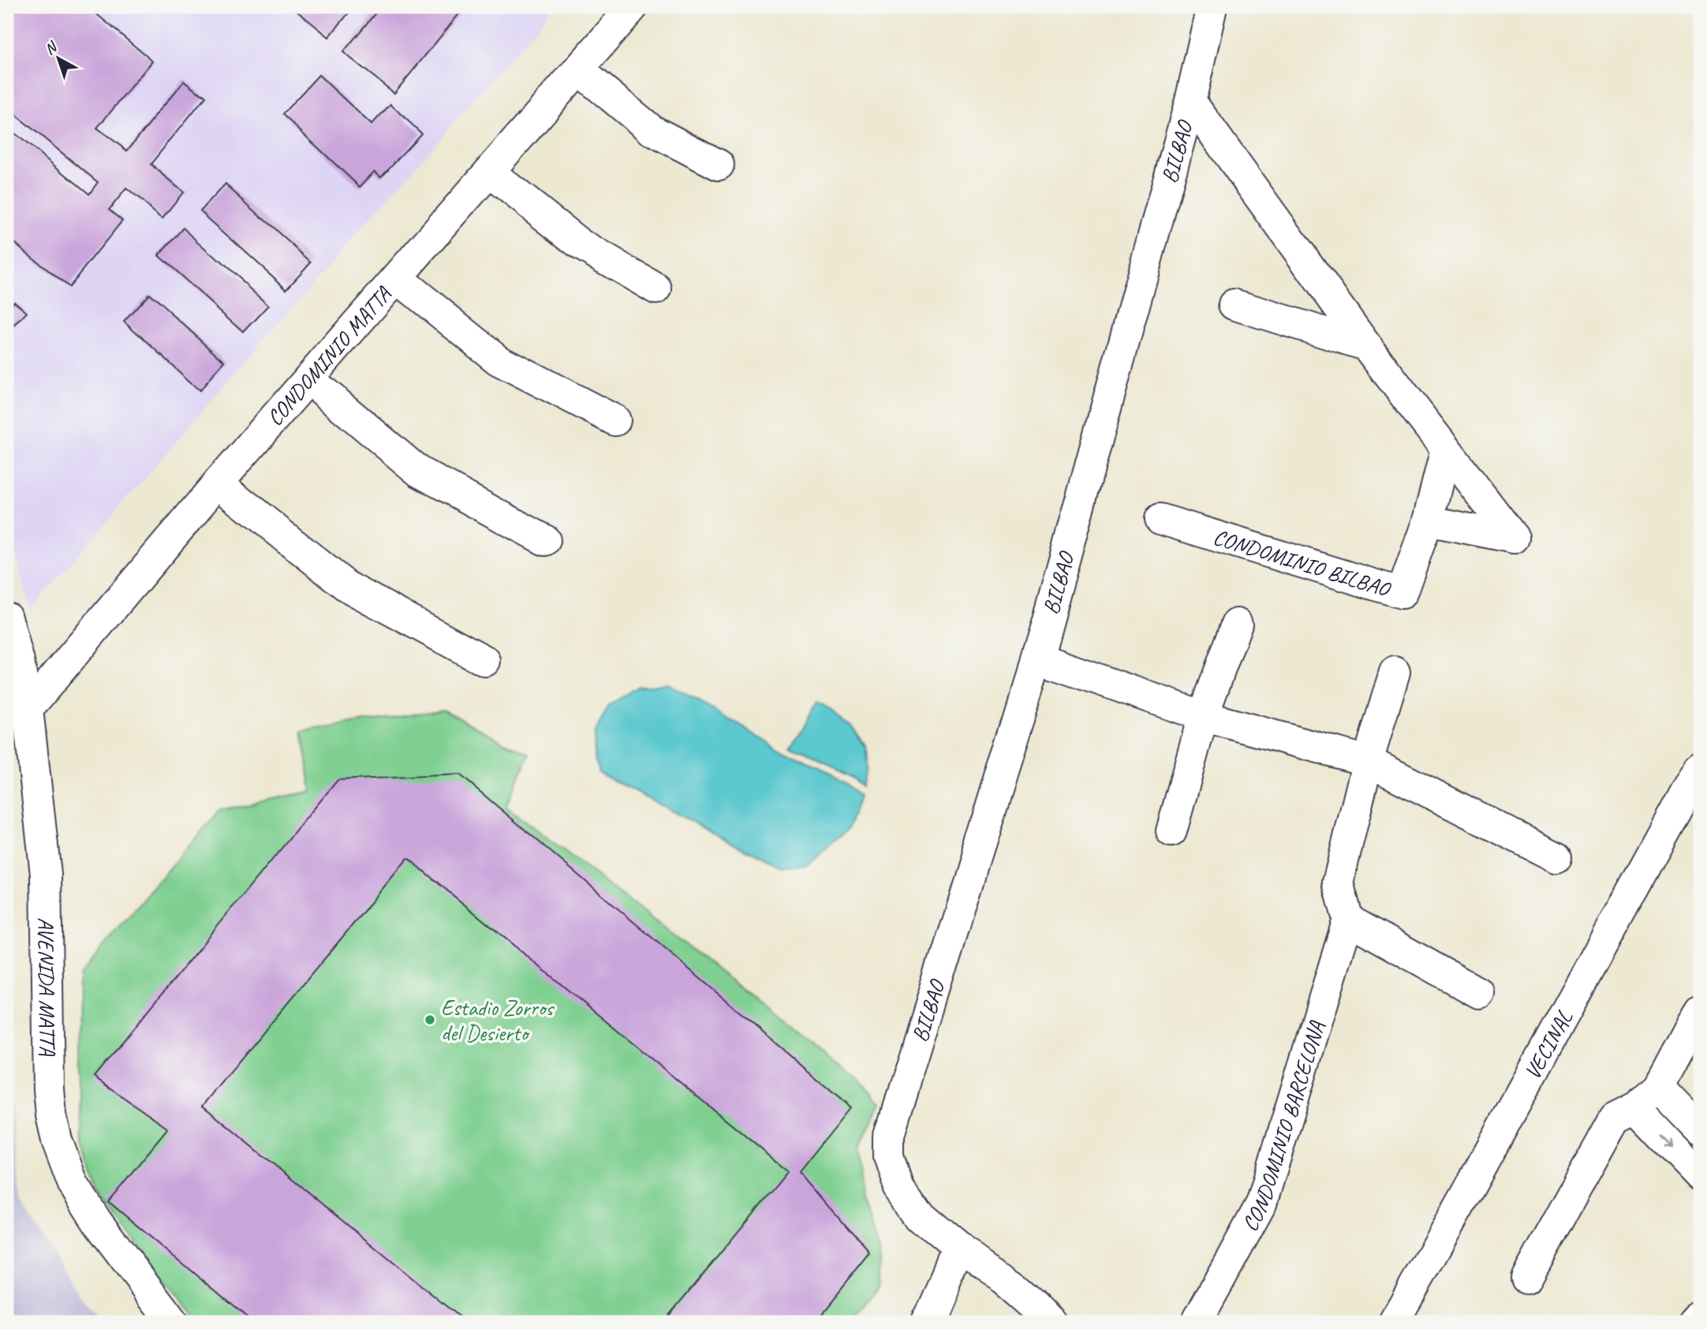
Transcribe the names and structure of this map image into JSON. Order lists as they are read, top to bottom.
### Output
{
  "streets": {
    "street": [
      "BILBAO",
      "CONDOMINIO MATTA",
      "CONDOMINIO BILBAO",
      "AVENIDA MATTA",
      "VECINAL",
      "CONDOMINIO BARCELONA"
    ]
  },
  "crossings": [
    ["CONDOMINIO MATTA", "AVENIDA MATTA"]
  ],
  "places": ["Estadio Zorros del Desierto"],
  "north": "top left"
}
